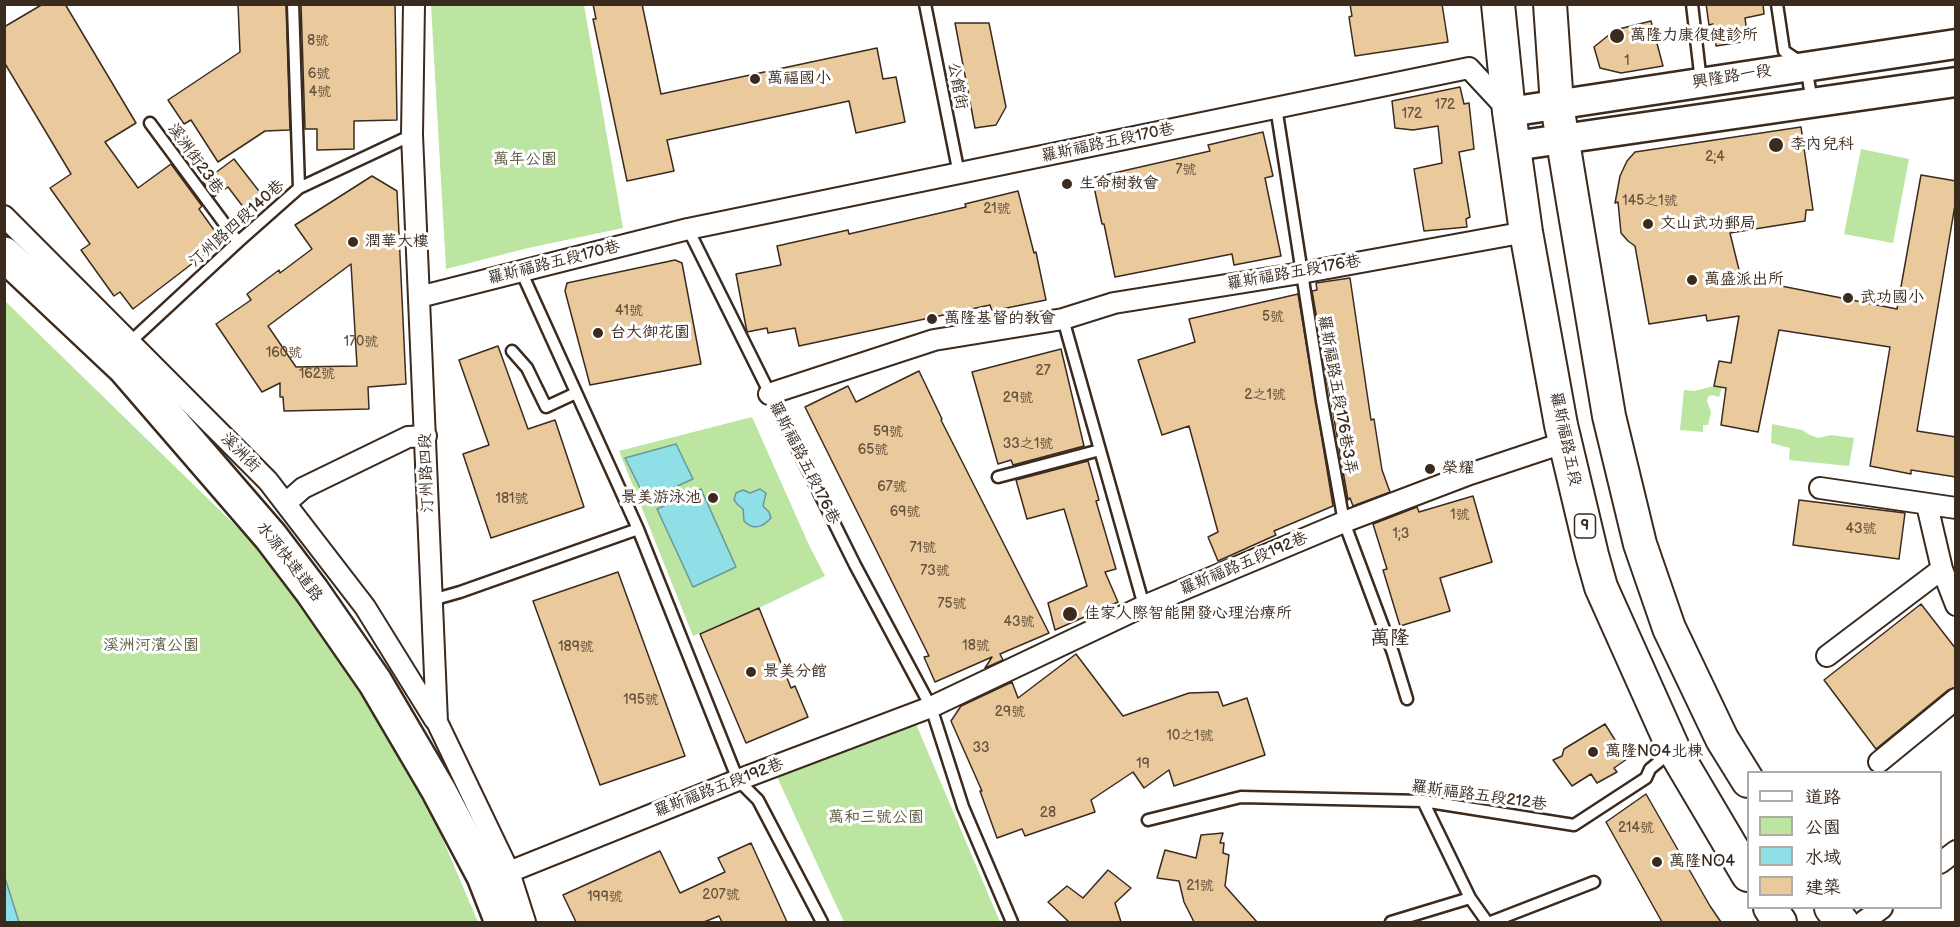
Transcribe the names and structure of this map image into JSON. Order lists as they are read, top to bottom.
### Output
{
  "streets": {
    "highway": ["水源快速道路"],
    "main road": ["興隆路一段", "羅斯福路五段", "9"],
    "street": [
      "羅斯福路五段170巷",
      "羅斯福路五段176巷",
      "溪洲街",
      "汀州路四段",
      "羅斯福路五段192巷"
    ],
    "lane": [
      "公館街",
      "溪洲街23巷",
      "汀州路四段140巷",
      "羅斯福路五段176巷3弄",
      "羅斯福路五段212巷"
    ]
  },
  "crossings": [
    ["興隆路一段", "羅斯福路五段170巷"],
    ["興隆路一段", "羅斯福路五段"],
    ["公館街", "羅斯福路五段170巷"],
    ["羅斯福路五段170巷", "羅斯福路五段176巷3弄"],
    ["羅斯福路五段170巷", "羅斯福路五段"],
    ["羅斯福路五段170巷", "汀州路四段"],
    ["溪洲街23巷", "汀州路四段140巷"],
    ["汀州路四段140巷", "溪洲街"],
    ["汀州路四段140巷", "汀州路四段"],
    ["羅斯福路五段176巷", "羅斯福路五段176巷3弄"],
    ["羅斯福路五段176巷", "羅斯福路五段"],
    ["羅斯福路五段176巷", "羅斯福路五段192巷"],
    ["羅斯福路五段176巷3弄", "羅斯福路五段192巷"],
    ["羅斯福路五段", "羅斯福路五段192巷"],
    ["羅斯福路五段", "羅斯福路五段212巷"],
    ["溪洲街", "汀州路四段"],
    ["汀州路四段", "羅斯福路五段192巷"]
  ],
  "districts": ["萬隆"],
  "parks": ["萬年公園", "溪洲河濱公園", "萬和三號公園"],
  "places": [
    "萬隆力康復健診所",
    "萬福國小",
    "李內兒科",
    "生命樹教會",
    "文山武功郵局",
    "潤華大樓",
    "萬盛派出所",
    "武功國小",
    "萬隆基督的教會",
    "台大御花園",
    "榮耀",
    "景美游泳池",
    "佳家人際智能開發心理治療所",
    "景美分館",
    "萬隆NO4北棟",
    "萬隆NO4"
  ],
  "house_numbers": [
    "8號",
    "1",
    "6號",
    "4號",
    "172",
    "172",
    "2;4",
    "7號",
    "145之1號",
    "21號",
    "41號",
    "5號",
    "170號",
    "160號",
    "27",
    "162號",
    "2之1號",
    "29號",
    "59號",
    "33之1號",
    "65號",
    "67號",
    "181號",
    "69號",
    "1號",
    "43號",
    "1;3",
    "71號",
    "73號",
    "75號",
    "43號",
    "18號",
    "189號",
    "195號",
    "29號",
    "10之1號",
    "33",
    "19",
    "28",
    "214號",
    "21號",
    "207號",
    "199號"
  ],
  "legend": [
    "道路",
    "公園",
    "水域",
    "建築"
  ]
}
